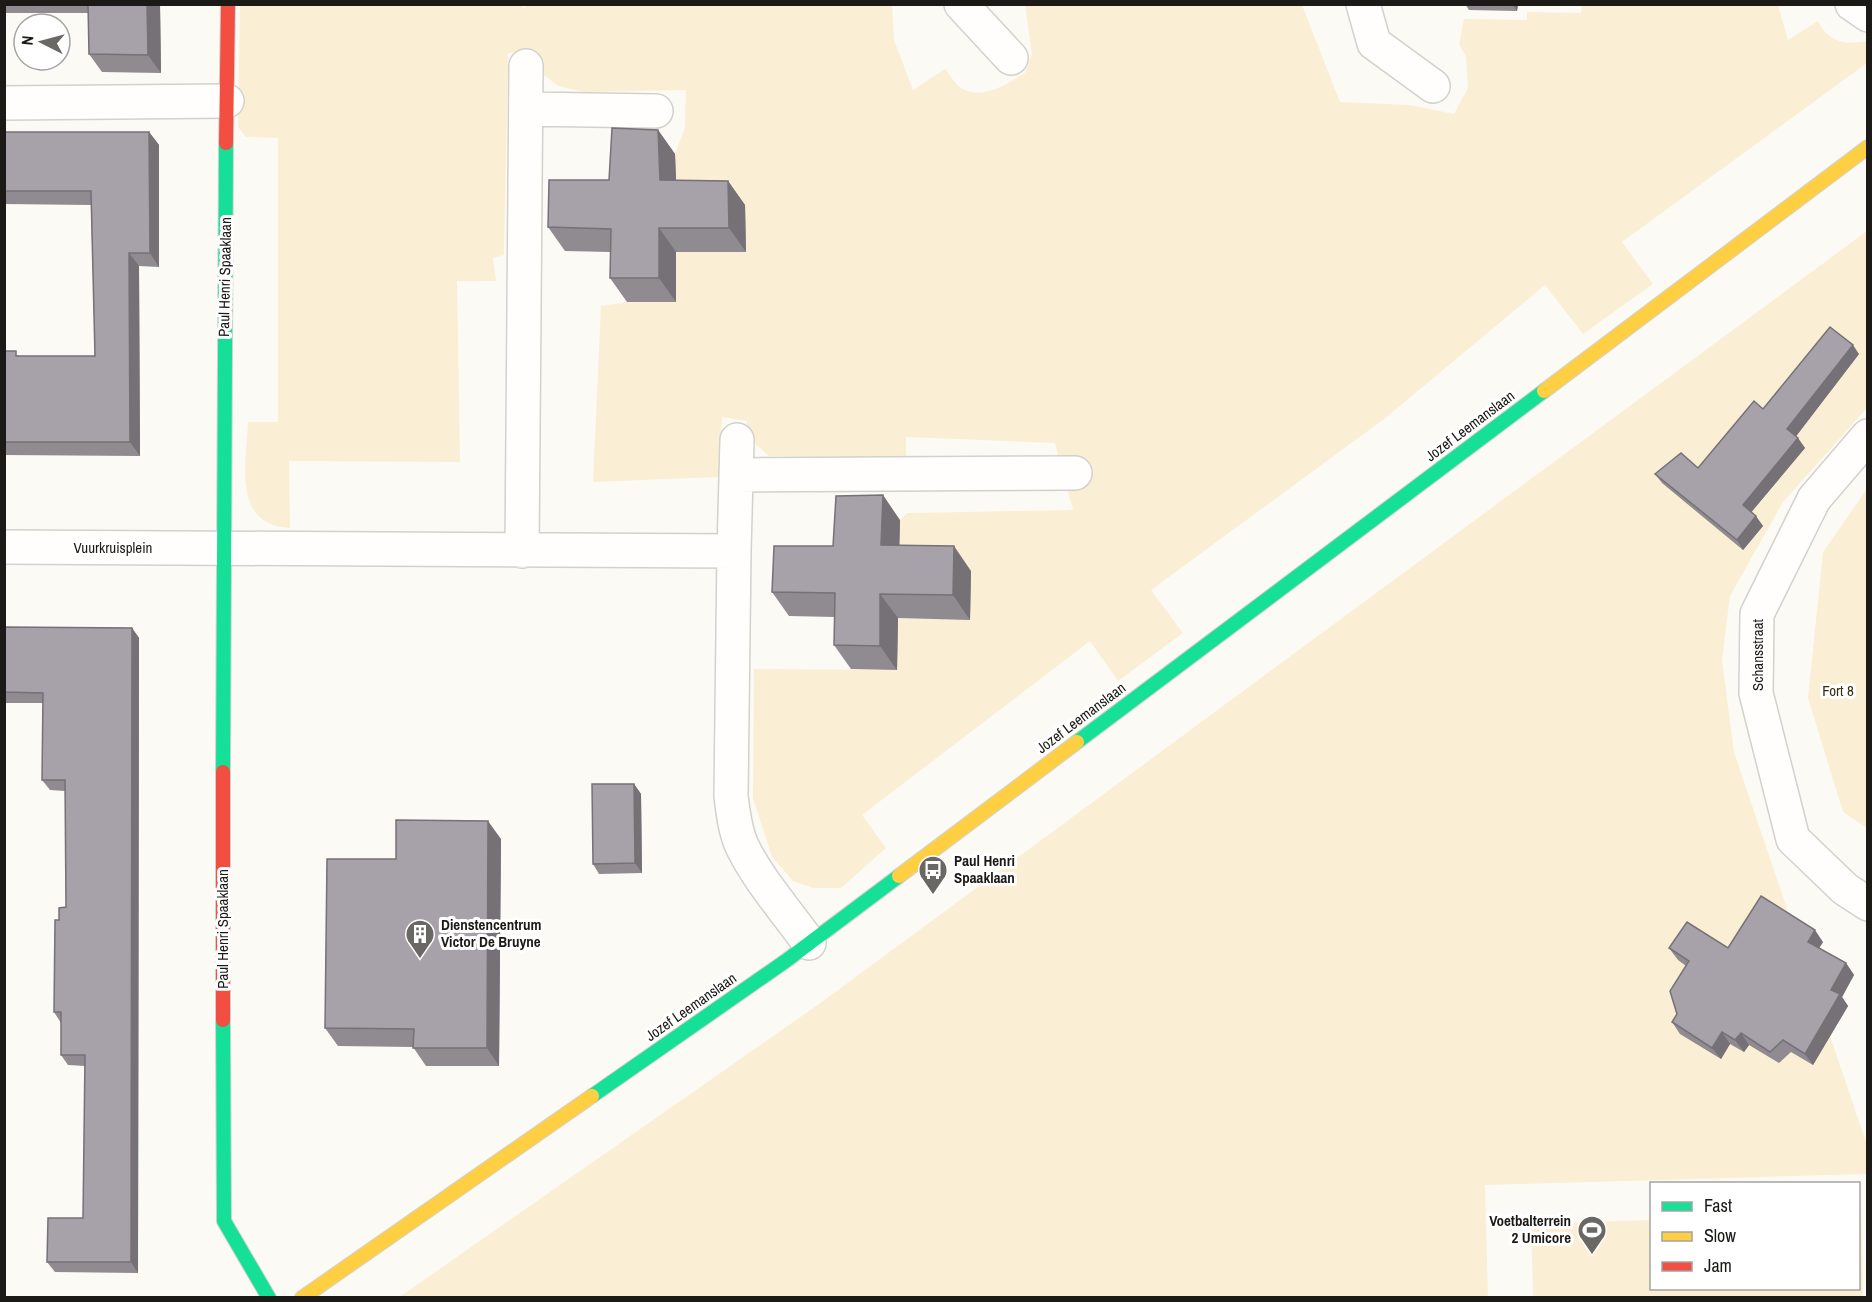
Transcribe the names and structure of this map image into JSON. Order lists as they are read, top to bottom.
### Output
{
  "streets": {
    "street": [
      "Paul Henri Spaaklaan",
      "Jozef Leemanslaan",
      "Vuurkruisplein",
      "Schansstraat"
    ]
  },
  "crossings": [
    ["Paul Henri Spaaklaan", "Vuurkruisplein"]
  ],
  "parks": ["Fort 8"],
  "places": {
    "bus stop": ["Paul Henri Spaaklaan"],
    "building": ["Dienstencentrum Victor De Bruyne"],
    "sports": ["Voetbalterrein 2 Umicore"]
  },
  "legend": ["Fast", "Slow", "Jam"],
  "north": "left"
}
